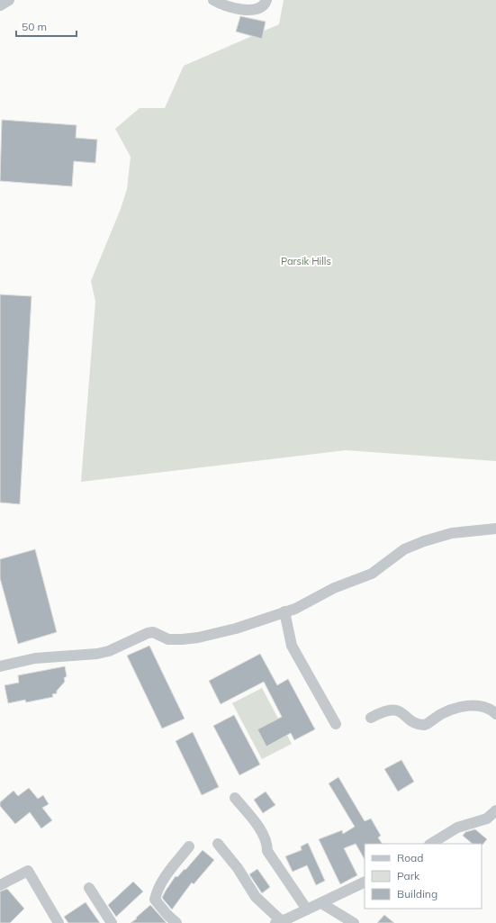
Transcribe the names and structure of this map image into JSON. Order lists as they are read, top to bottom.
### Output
{
  "parks": ["Parsik Hills"],
  "legend": ["Road", "Park", "Building"],
  "scale_bar": "50 m"
}
